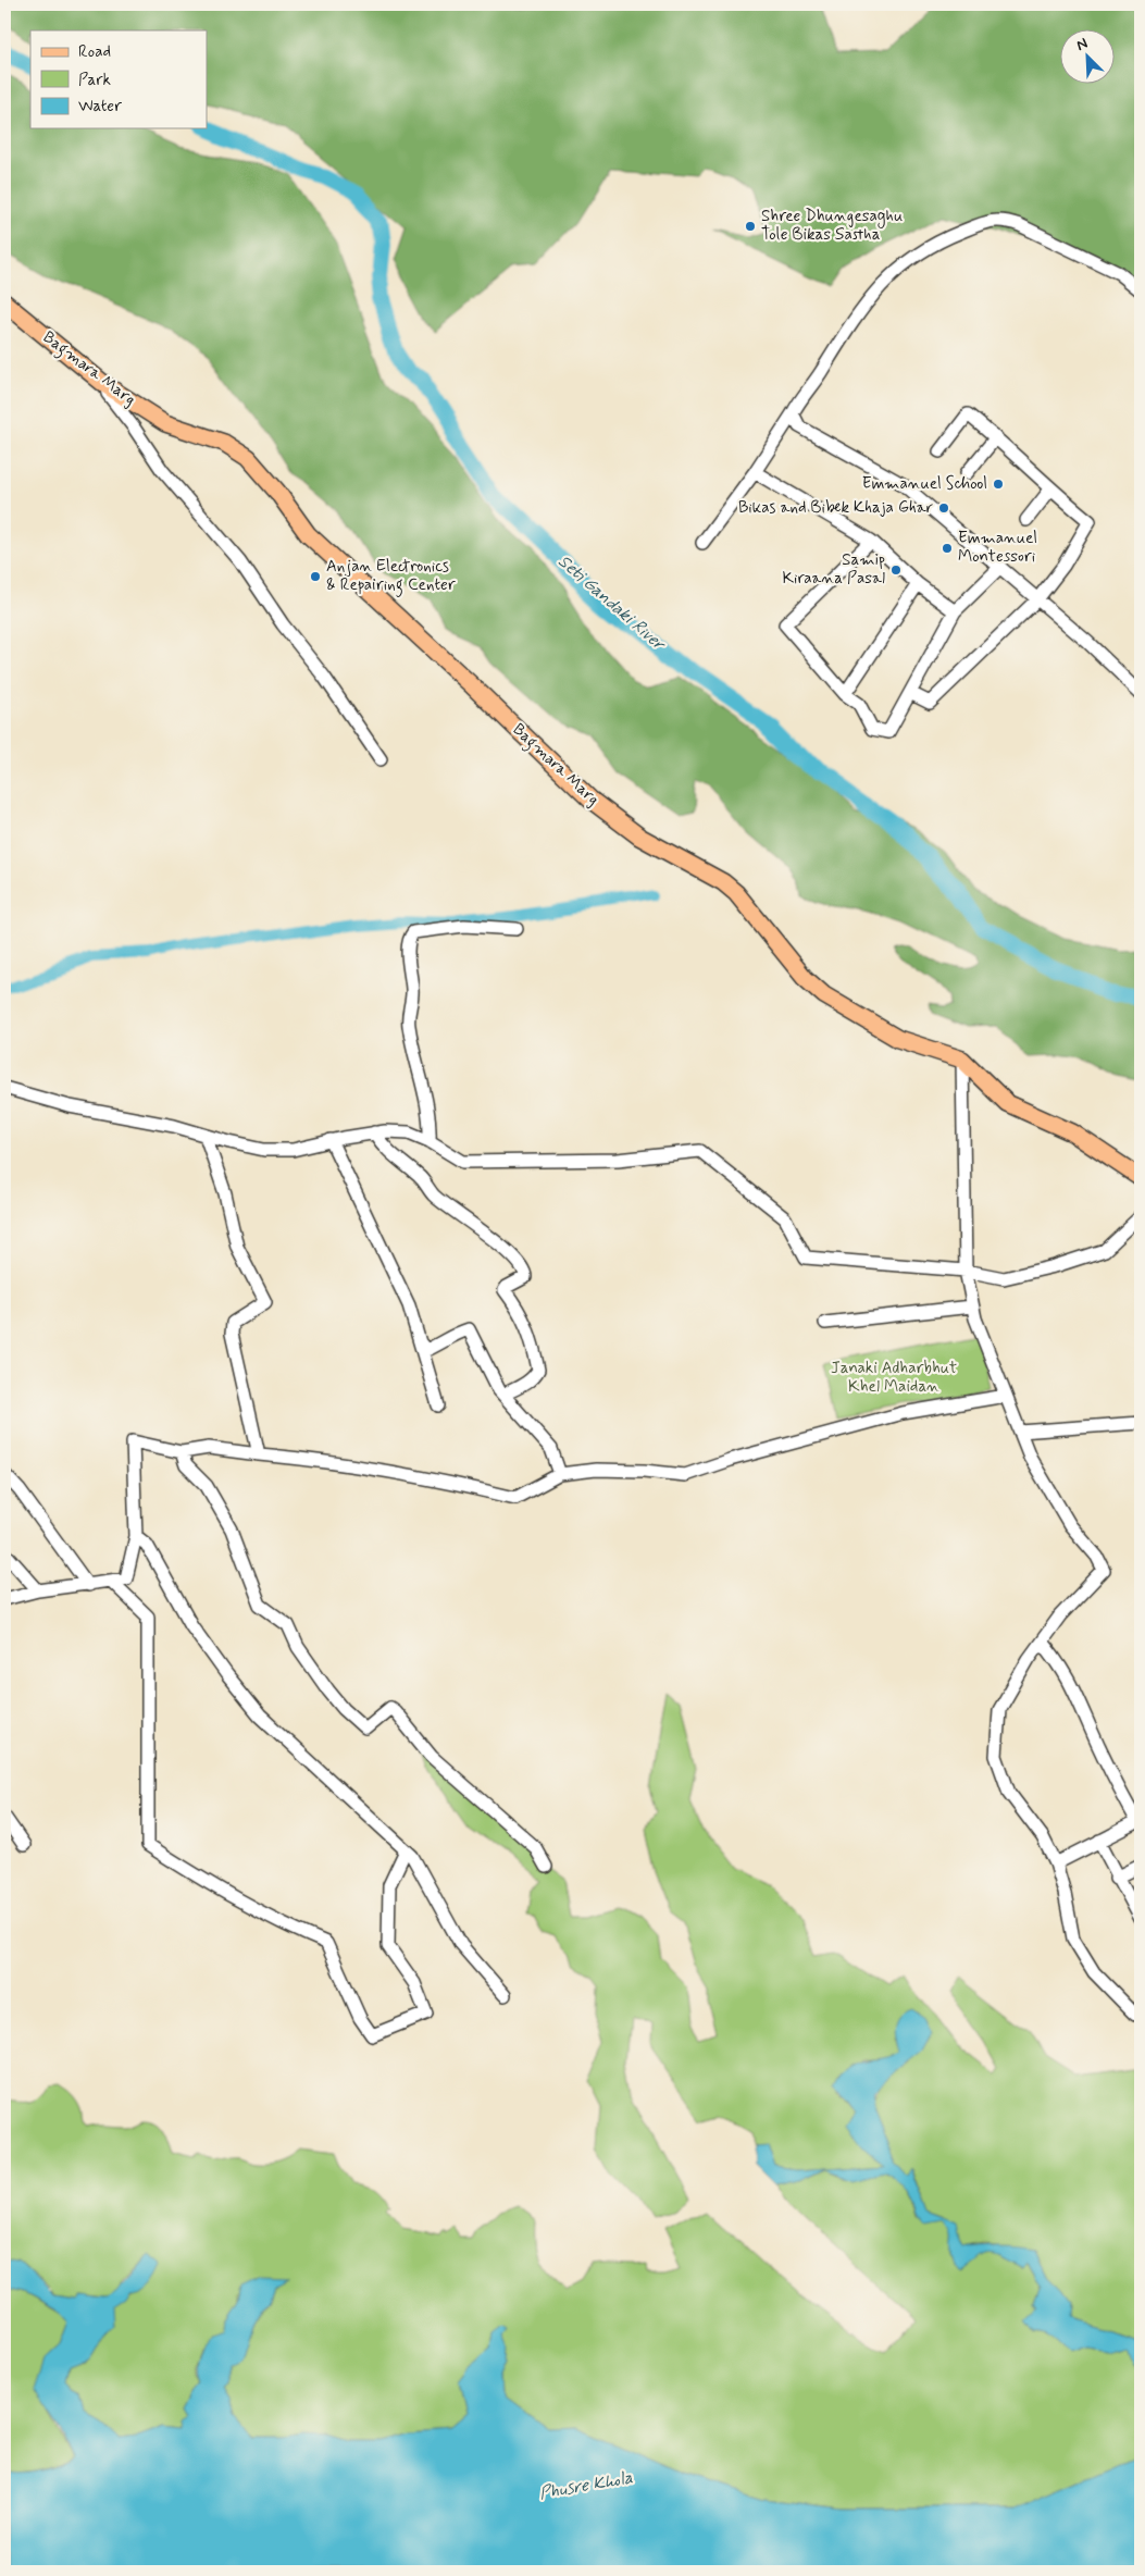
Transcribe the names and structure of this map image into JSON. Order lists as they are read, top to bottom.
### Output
{
  "streets": {
    "main road": ["Bagmara Marg"]
  },
  "water": ["Seti Gandaki River", "Phusre Khola"],
  "parks": ["Janaki Adharbhut Khel Maidan"],
  "places": [
    "Shree Dhungesaghu Tole Bikas Sastha",
    "Emmanuel School",
    "Bikas and Bibek Khaja Ghar",
    "Emmanuel Montessori",
    "Samip Kiraana Pasal",
    "Anjan Electronics & Repairing Center"
  ],
  "legend": ["Road", "Park", "Water"],
  "north": "top left"
}
